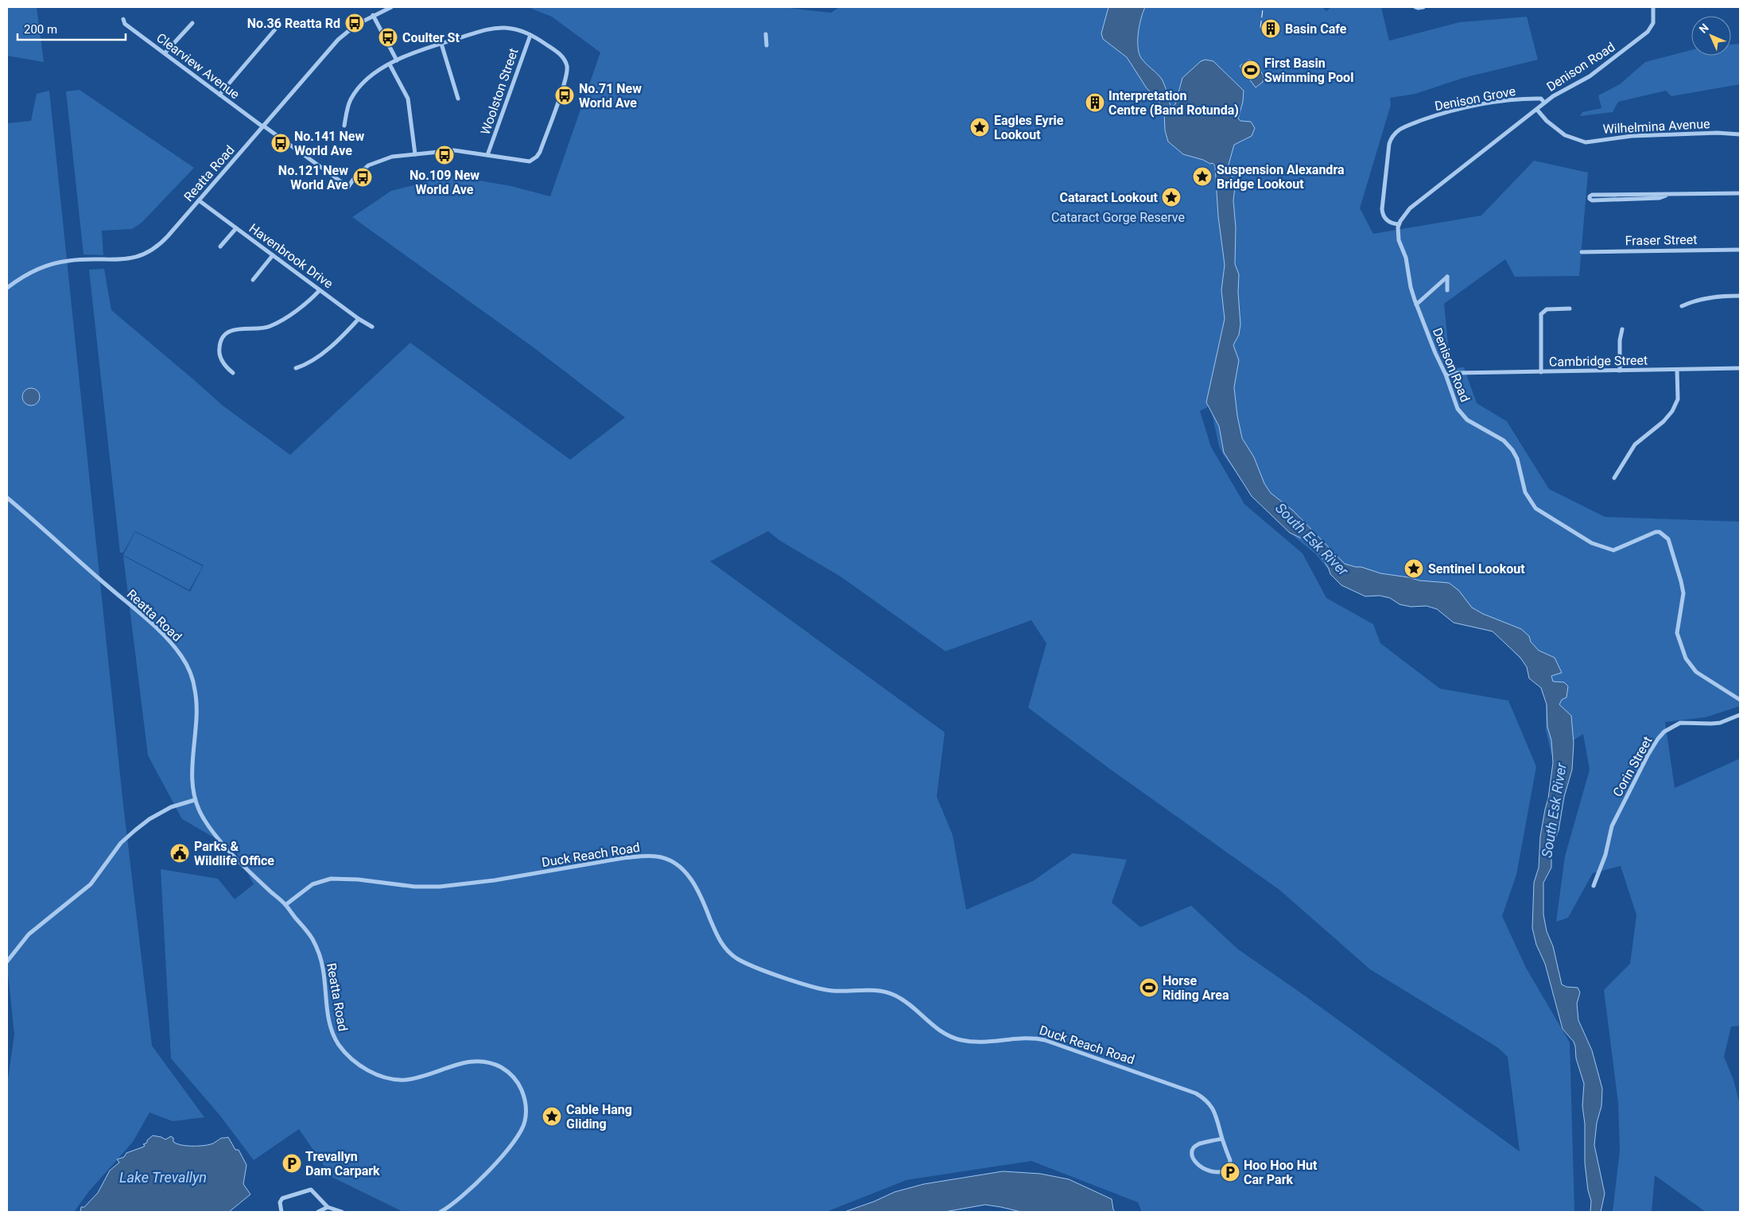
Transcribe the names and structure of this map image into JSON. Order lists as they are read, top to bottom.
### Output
{
  "streets": {
    "street": [
      "Clearview Avenue",
      "Denison Road",
      "Woolston Street",
      "Denison Grove",
      "Wilhelmina Avenue",
      "Reatta Road",
      "Fraser Street",
      "Havenbrook Drive",
      "Cambridge Street",
      "Corin Street",
      "Duck Reach Road"
    ]
  },
  "crossings": [
    ["Clearview Avenue", "Reatta Road"],
    ["Denison Road", "Denison Grove"],
    ["Denison Road", "Wilhelmina Avenue"],
    ["Denison Road", "Cambridge Street"],
    ["Reatta Road", "Havenbrook Drive"],
    ["Reatta Road", "Duck Reach Road"]
  ],
  "water": ["South Esk River", "Lake Trevallyn"],
  "parks": ["Cataract Gorge Reserve"],
  "places": {
    "bus stop": [
      "No.36 Reatta Rd",
      "Coulter St",
      "No.71 New World Ave",
      "No.141 New World Ave",
      "No.109 New World Ave",
      "No.121 New World Ave"
    ],
    "building": ["Basin Cafe", "Interpretation Centre (Band Rotunda)"],
    "sports": ["First Basin Swimming Pool", "Horse Riding Area"],
    "place": [
      "Eagles Eyrie Lookout",
      "Suspension Alexandra Bridge Lookout",
      "Cataract Lookout",
      "Sentinel Lookout",
      "Cable Hang Gliding"
    ],
    "public building": ["Parks & Wildlife Office"],
    "parking": ["Trevallyn Dam Carpark", "Hoo Hoo Hut Car Park"]
  },
  "scale_bar": "200 m",
  "north": "top left"
}
